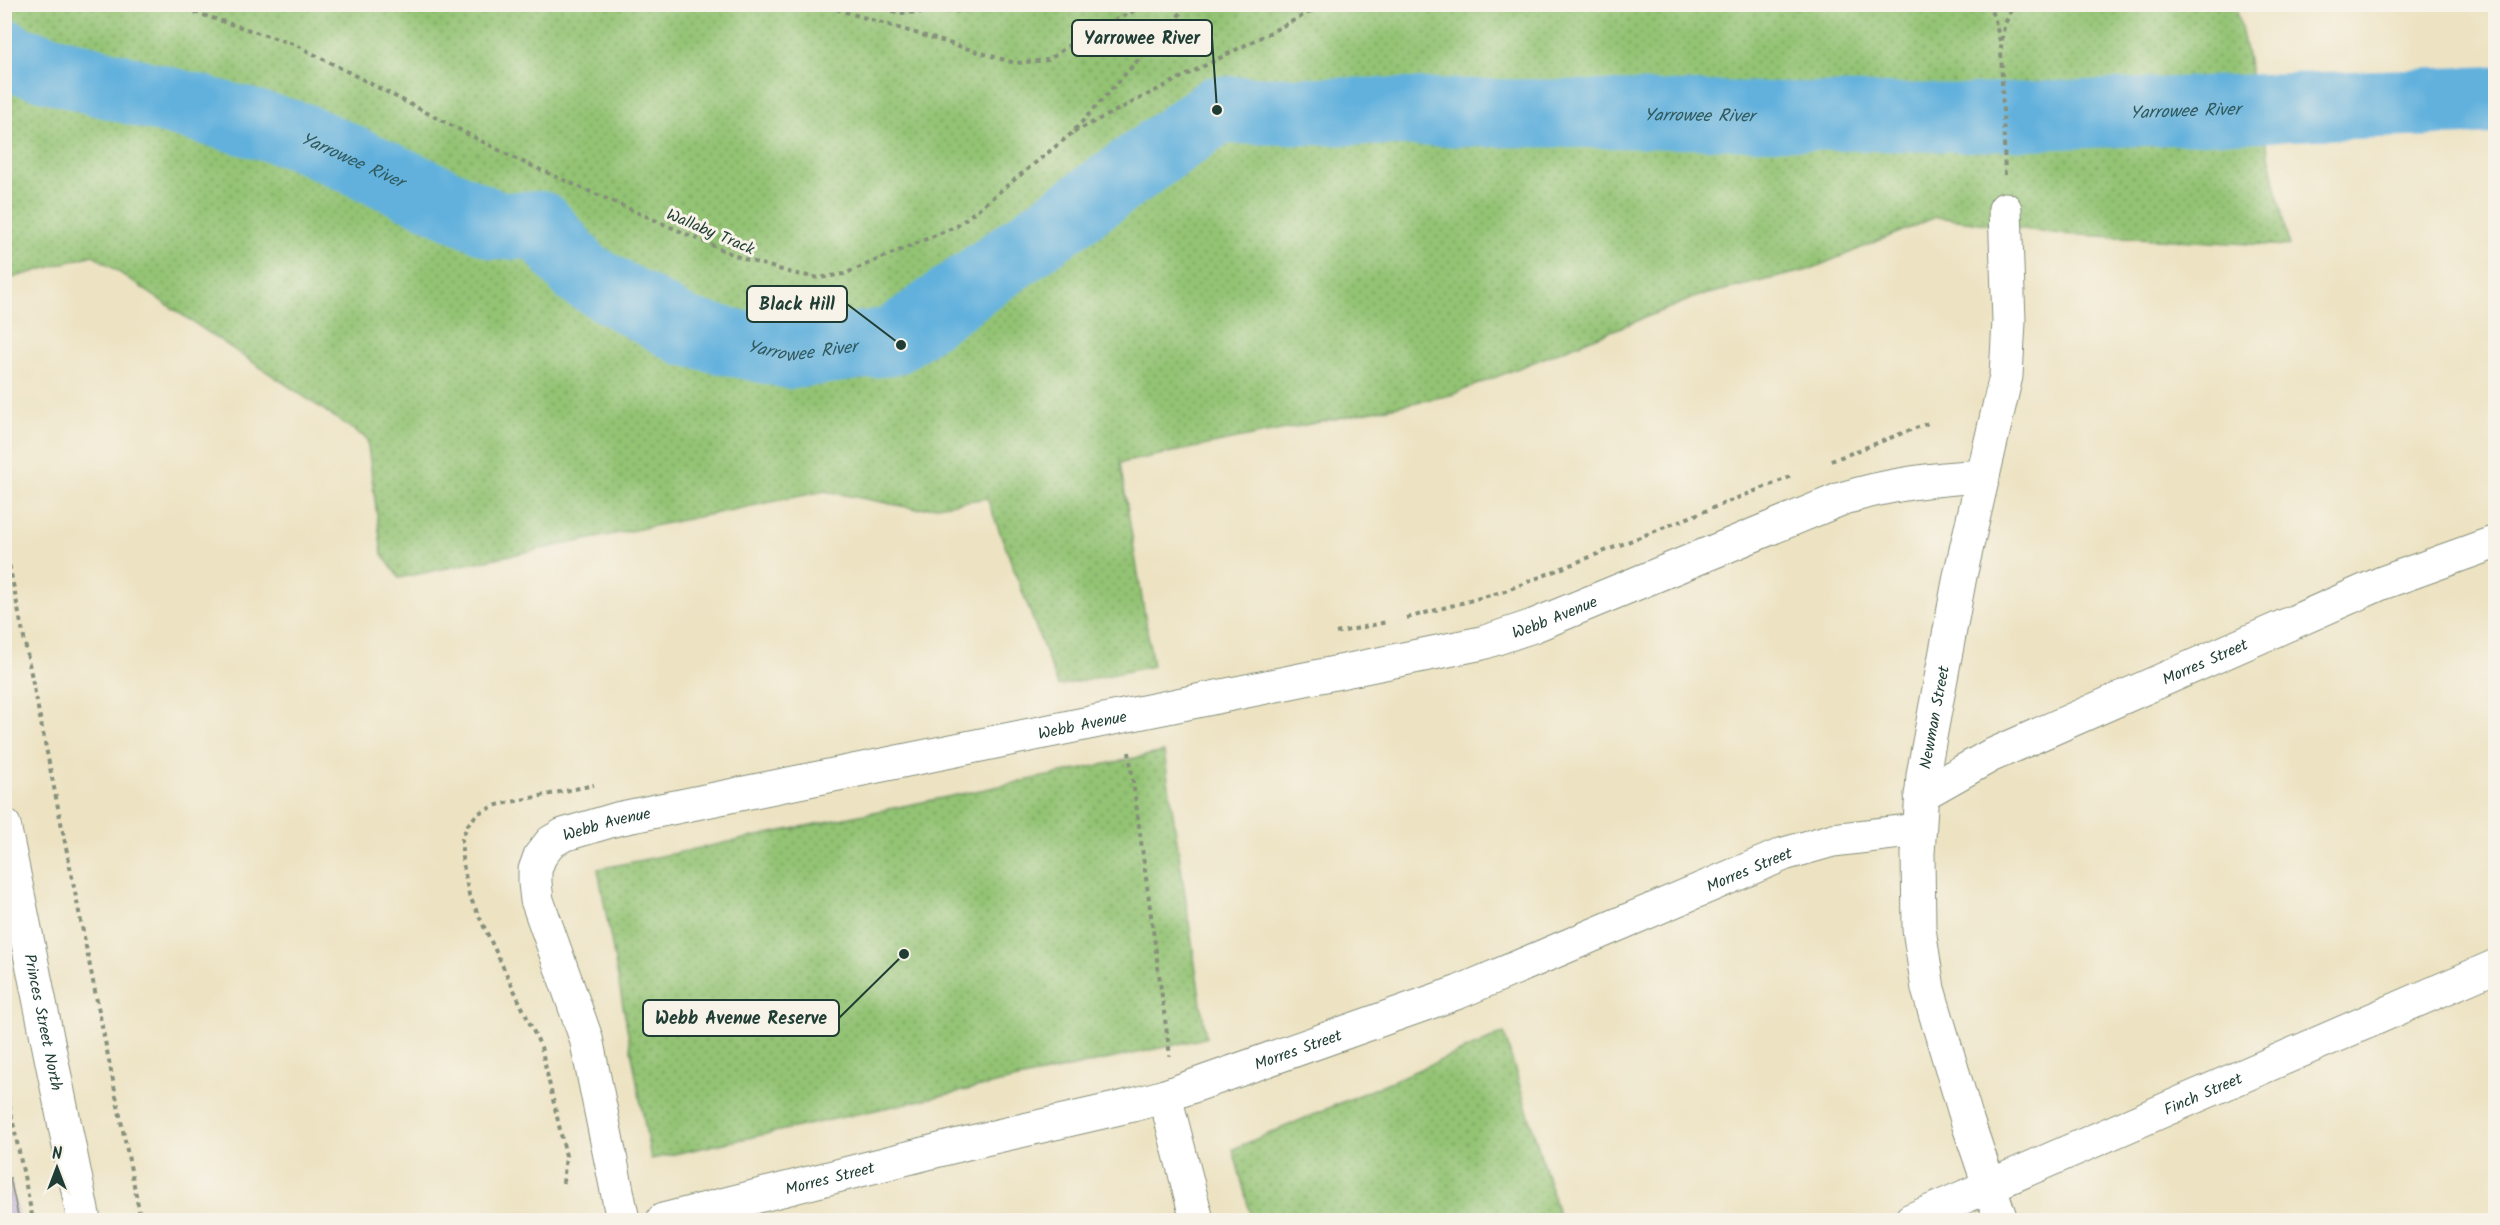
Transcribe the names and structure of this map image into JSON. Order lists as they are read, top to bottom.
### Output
{
  "streets": {
    "street": [
      "Webb Avenue",
      "Morres Street",
      "Newman Street",
      "Princes Street North",
      "Finch Street"
    ],
    "path": ["Wallaby Track"]
  },
  "crossings": [
    ["Webb Avenue", "Newman Street"],
    ["Morres Street", "Newman Street"],
    ["Newman Street", "Finch Street"]
  ],
  "water": ["Yarrowee River"],
  "places": ["Yarrowee River", "Black Hill", "Webb Avenue Reserve"],
  "north": "top"
}
